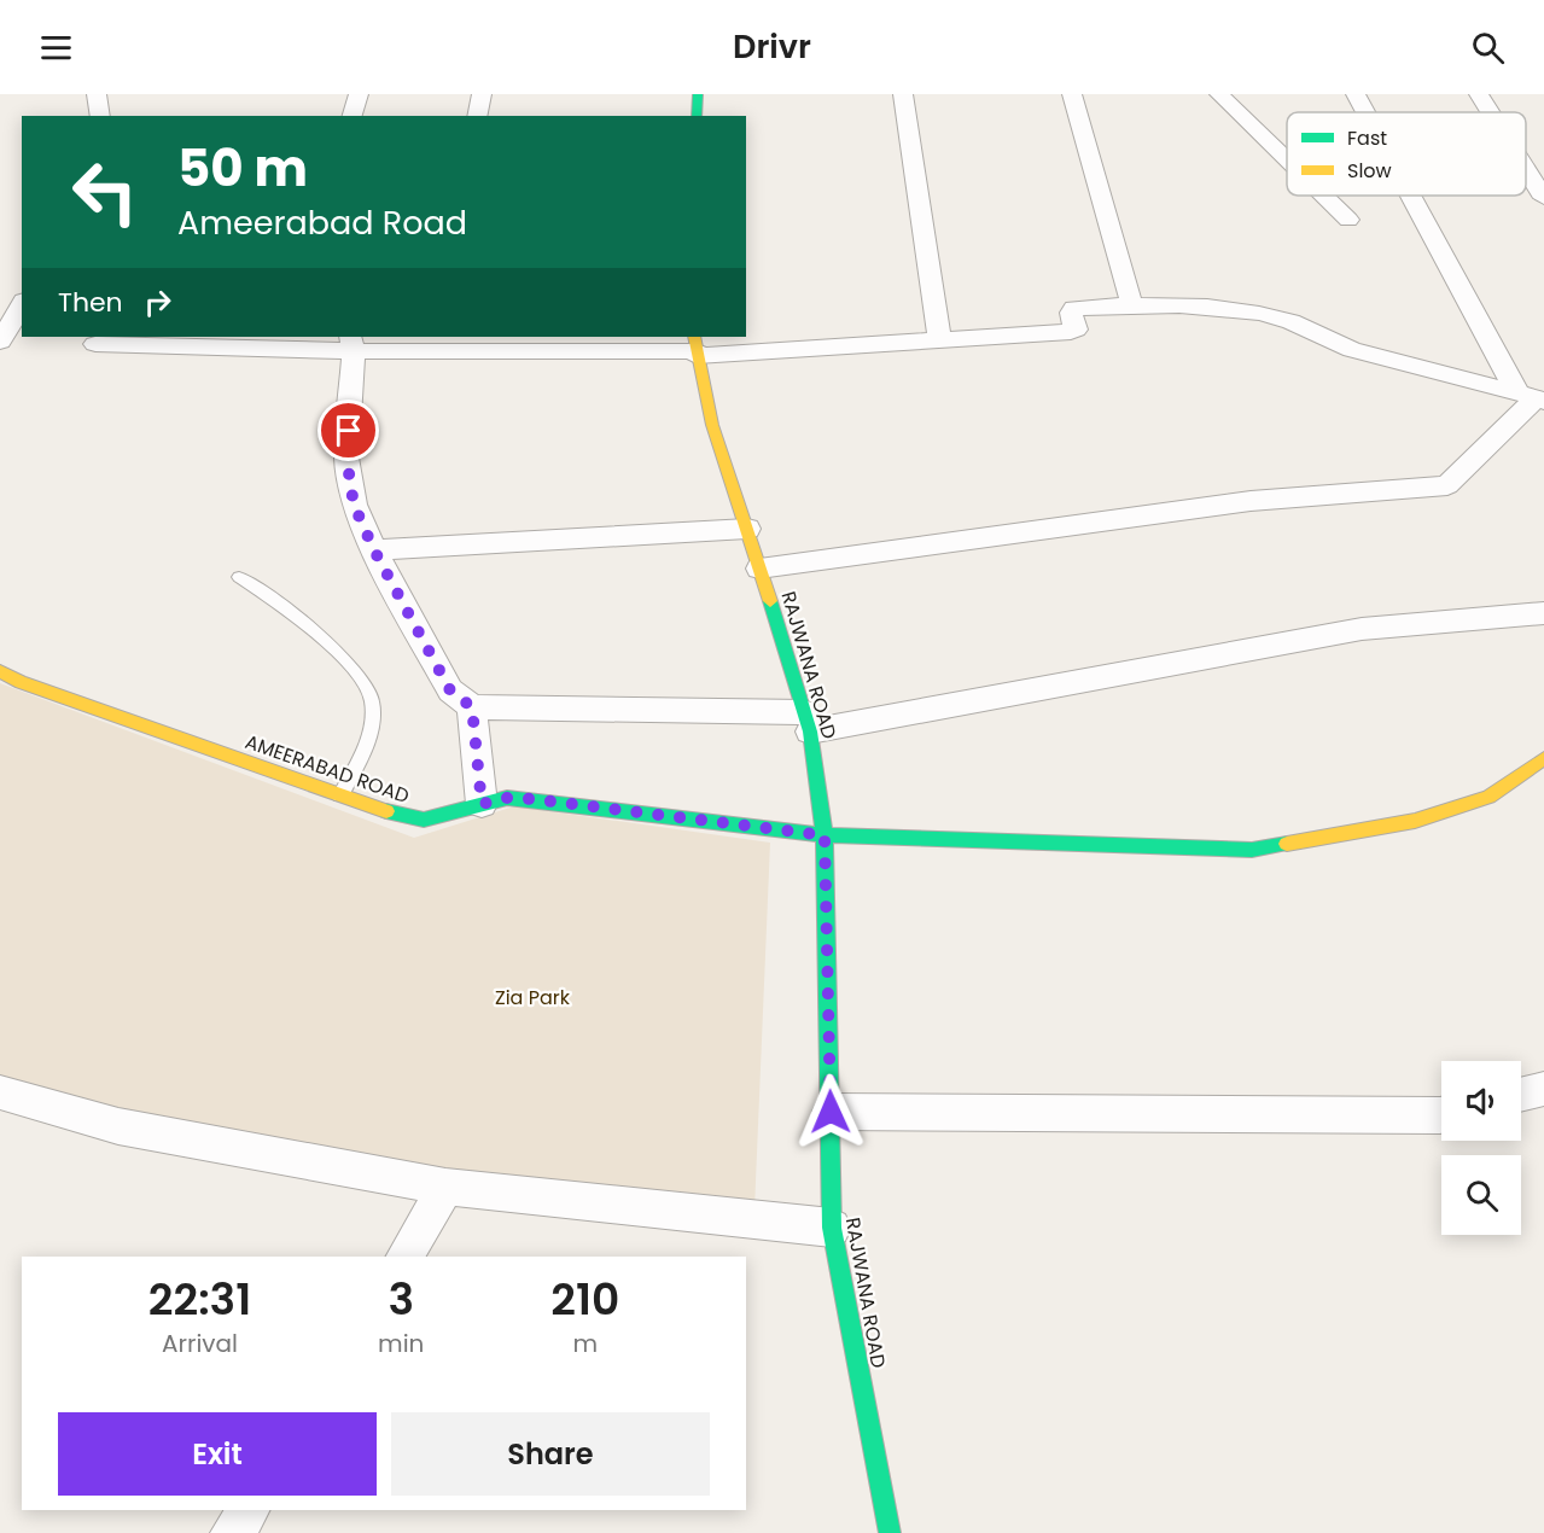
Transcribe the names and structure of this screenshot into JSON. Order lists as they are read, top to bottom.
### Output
{
  "streets": {
    "street": ["RAJWANA ROAD", "AMEERABAD ROAD"]
  },
  "crossings": [
    ["RAJWANA ROAD", "AMEERABAD ROAD"]
  ],
  "parks": ["Zia Park"],
  "legend": ["Fast", "Slow"],
  "page": {
    "header": "Drivr",
    "turn": ["50 m", "Ameerabad Road"],
    "then": "Then",
    "eta": [
      "22:31",
      "Arrival",
      "3",
      "min",
      "210",
      "m"
    ],
    "buttons": ["Exit", "Share"]
  }
}
